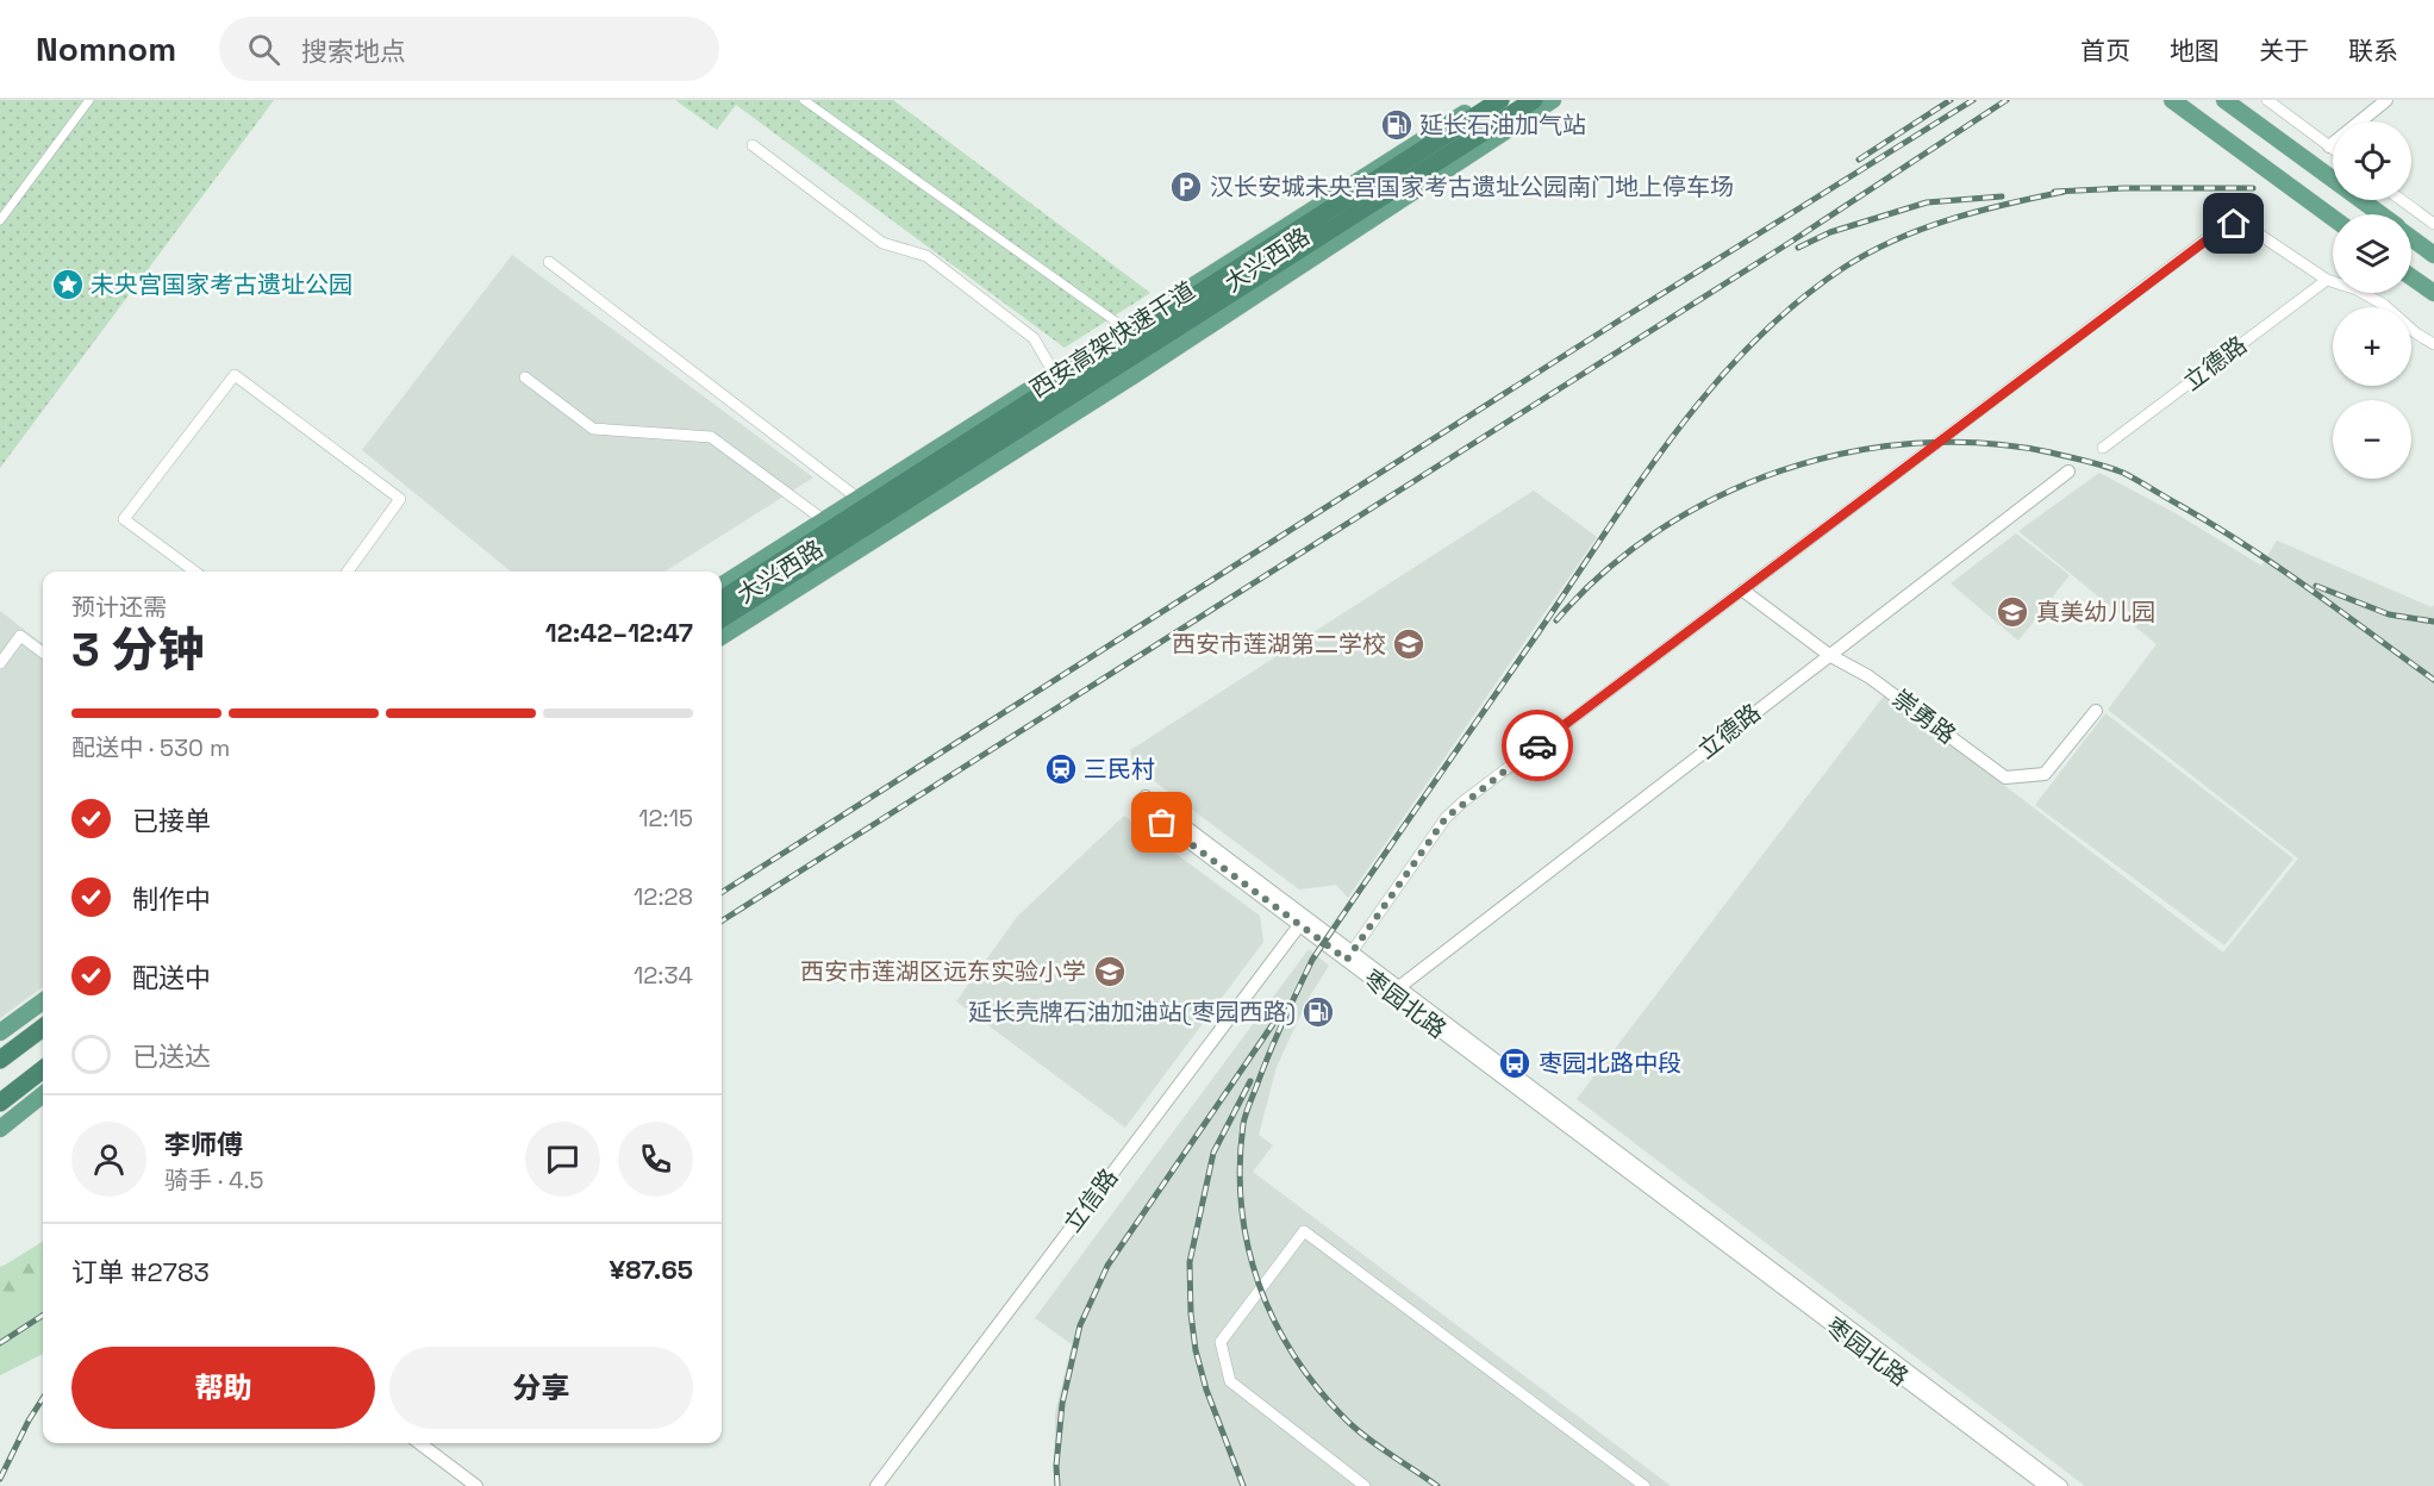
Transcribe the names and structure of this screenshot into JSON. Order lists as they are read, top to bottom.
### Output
{
  "streets": {
    "highway": ["西安高架快速干道"],
    "main road": ["大兴西路"],
    "street": [
      "立德路",
      "崇勇路",
      "枣园北路",
      "立信路"
    ]
  },
  "crossings": [
    ["立德路", "崇勇路"],
    ["立德路", "枣园北路"],
    ["枣园北路", "立信路"]
  ],
  "places": {
    "fuel station": ["延长石油加气站", "延长壳牌石油加油站(枣园西路)"],
    "parking": ["汉长安城未央宫国家考古遗址公园南门地上停车场"],
    "place": ["未央宫国家考古遗址公园"],
    "school or university": ["真美幼儿园", "西安市莲湖第二学校", "西安市莲湖区远东实验小学"],
    "station": ["三民村"],
    "bus stop": ["枣园北路中段"]
  },
  "page": {
    "header": "Nomnom",
    "search": "搜索地点",
    "nav": [
      "首页",
      "地图",
      "关于",
      "联系"
    ],
    "map_buttons": ["+", "−"],
    "heading": ["3 分钟", "预计还需", "12:42–12:47"],
    "panel": [
      "李师傅",
      "骑手 · 4.5",
      "订单 #2783",
      "¥87.65"
    ],
    "bar": "配送中 · 530 m",
    "list": [
      ["已接单", "12:15"],
      ["制作中", "12:28"],
      ["配送中", "12:34"],
      "已送达"
    ],
    "buttons": ["帮助", "分享"]
  }
}
